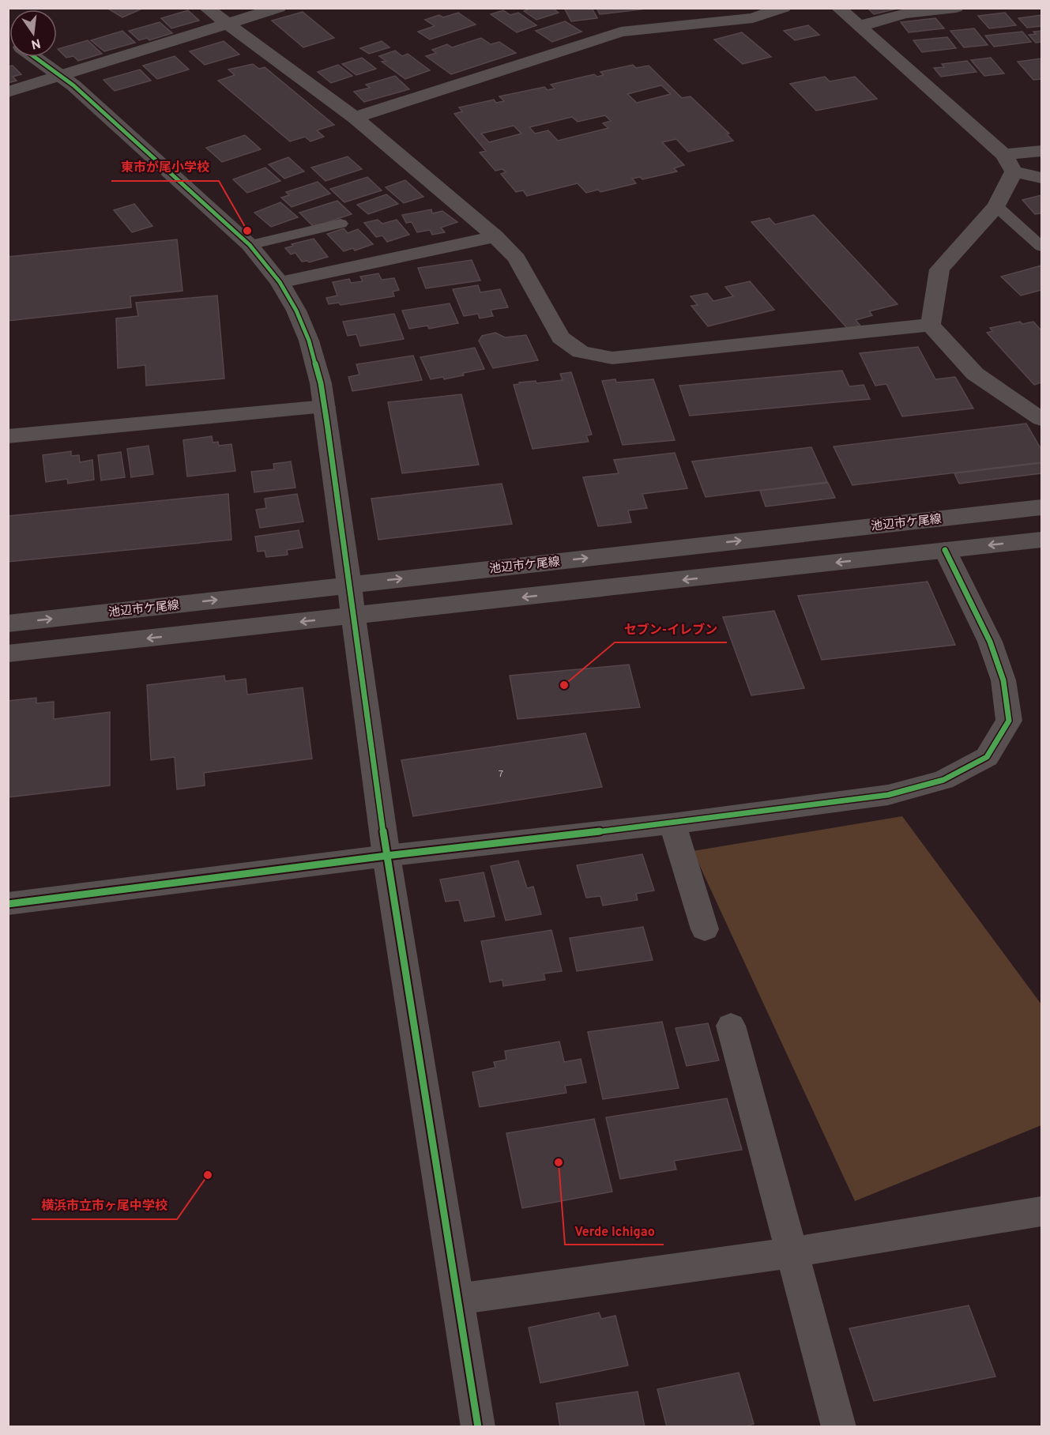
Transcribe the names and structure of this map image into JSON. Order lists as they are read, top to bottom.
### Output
{
  "streets": {
    "street": ["池辺市ケ尾線"]
  },
  "places": [
    "東市が尾小学校",
    "セブン-イレブン",
    "Verde Ichigao",
    "横浜市立市ヶ尾中学校"
  ],
  "house_numbers": ["7"],
  "north": "bottom"
}
